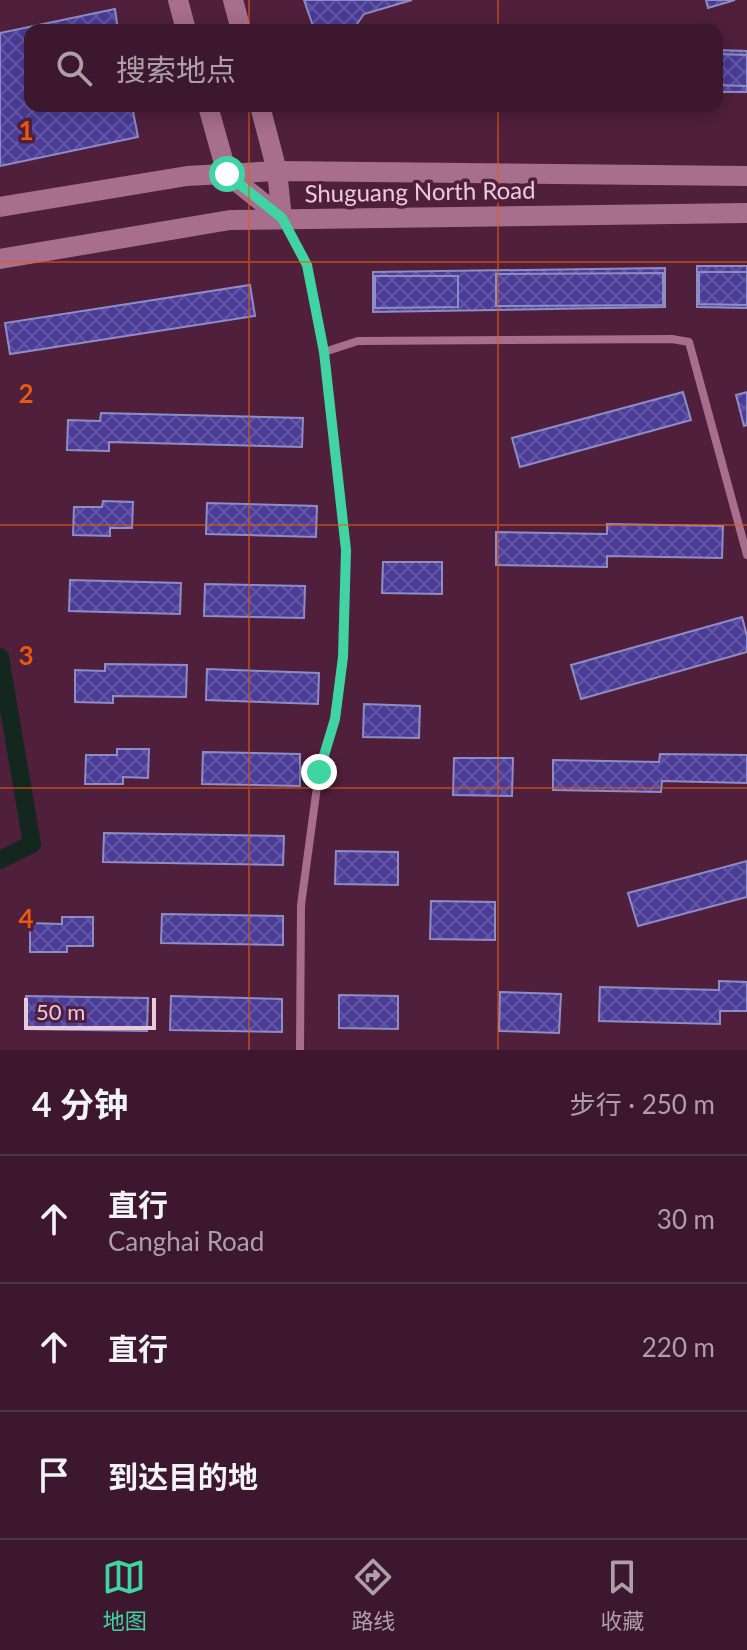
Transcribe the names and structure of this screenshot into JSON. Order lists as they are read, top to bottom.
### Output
{
  "streets": {
    "main road": ["Shuguang North Road"]
  },
  "scale_bar": "50 m",
  "page": {
    "search": "搜索地点",
    "scale": "50 m",
    "heading": ["4 分钟", "步行 · 250 m"],
    "list": [
      ["直行", "Canghai Road", "30 m"],
      ["直行", "220 m"],
      "到达目的地"
    ],
    "nav": ["地图", "路线", "收藏"]
  },
  "grid": {
    "rows": [
      "1",
      "2",
      "3",
      "4"
    ]
  }
}
